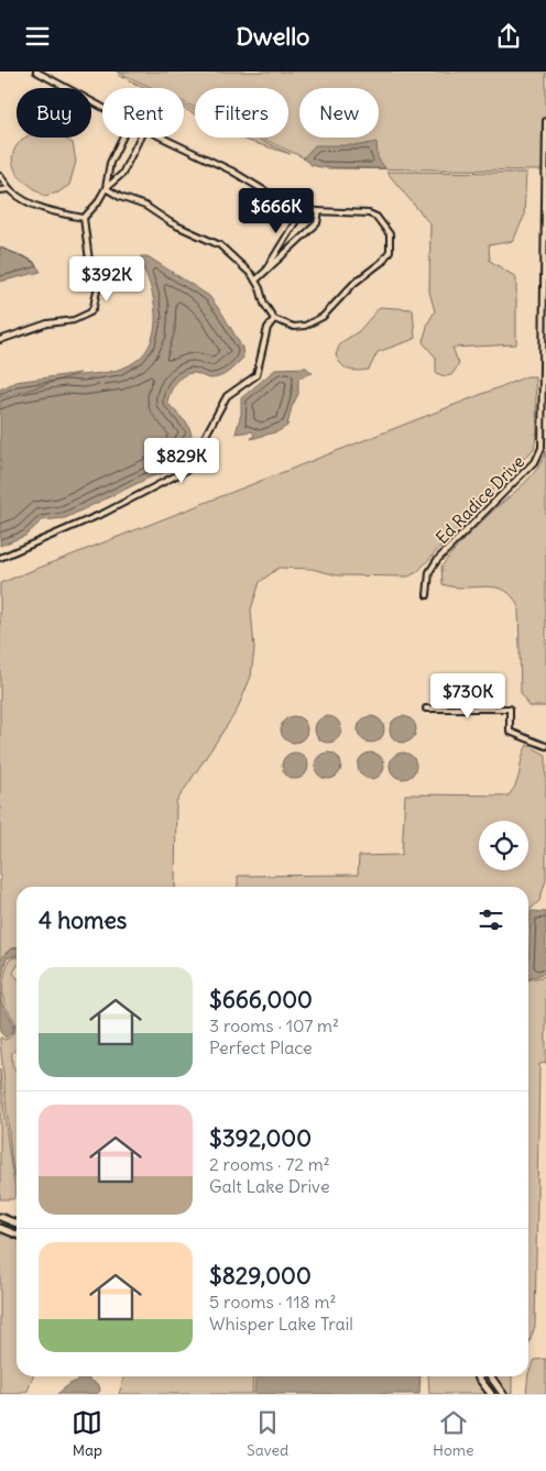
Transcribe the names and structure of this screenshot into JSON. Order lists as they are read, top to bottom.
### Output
{
  "streets": {
    "street": ["Ed Radice Drive"]
  },
  "page": {
    "header": "Dwello",
    "chip": [
      "Buy",
      "Rent",
      "Filters",
      "New"
    ],
    "price": [
      "$666K",
      "$392K",
      "$829K",
      "$730K"
    ],
    "heading": "4 homes",
    "list": [
      {
        "name": "$666,000",
        "note": "3 rooms · 107 m² · Perfect Place"
      },
      {
        "name": "$392,000",
        "note": "2 rooms · 72 m² · Galt Lake Drive"
      },
      {
        "name": "$829,000",
        "note": "5 rooms · 118 m² · Whisper Lake Trail"
      }
    ],
    "tabs": ["Map", "Saved", "Home"]
  }
}
